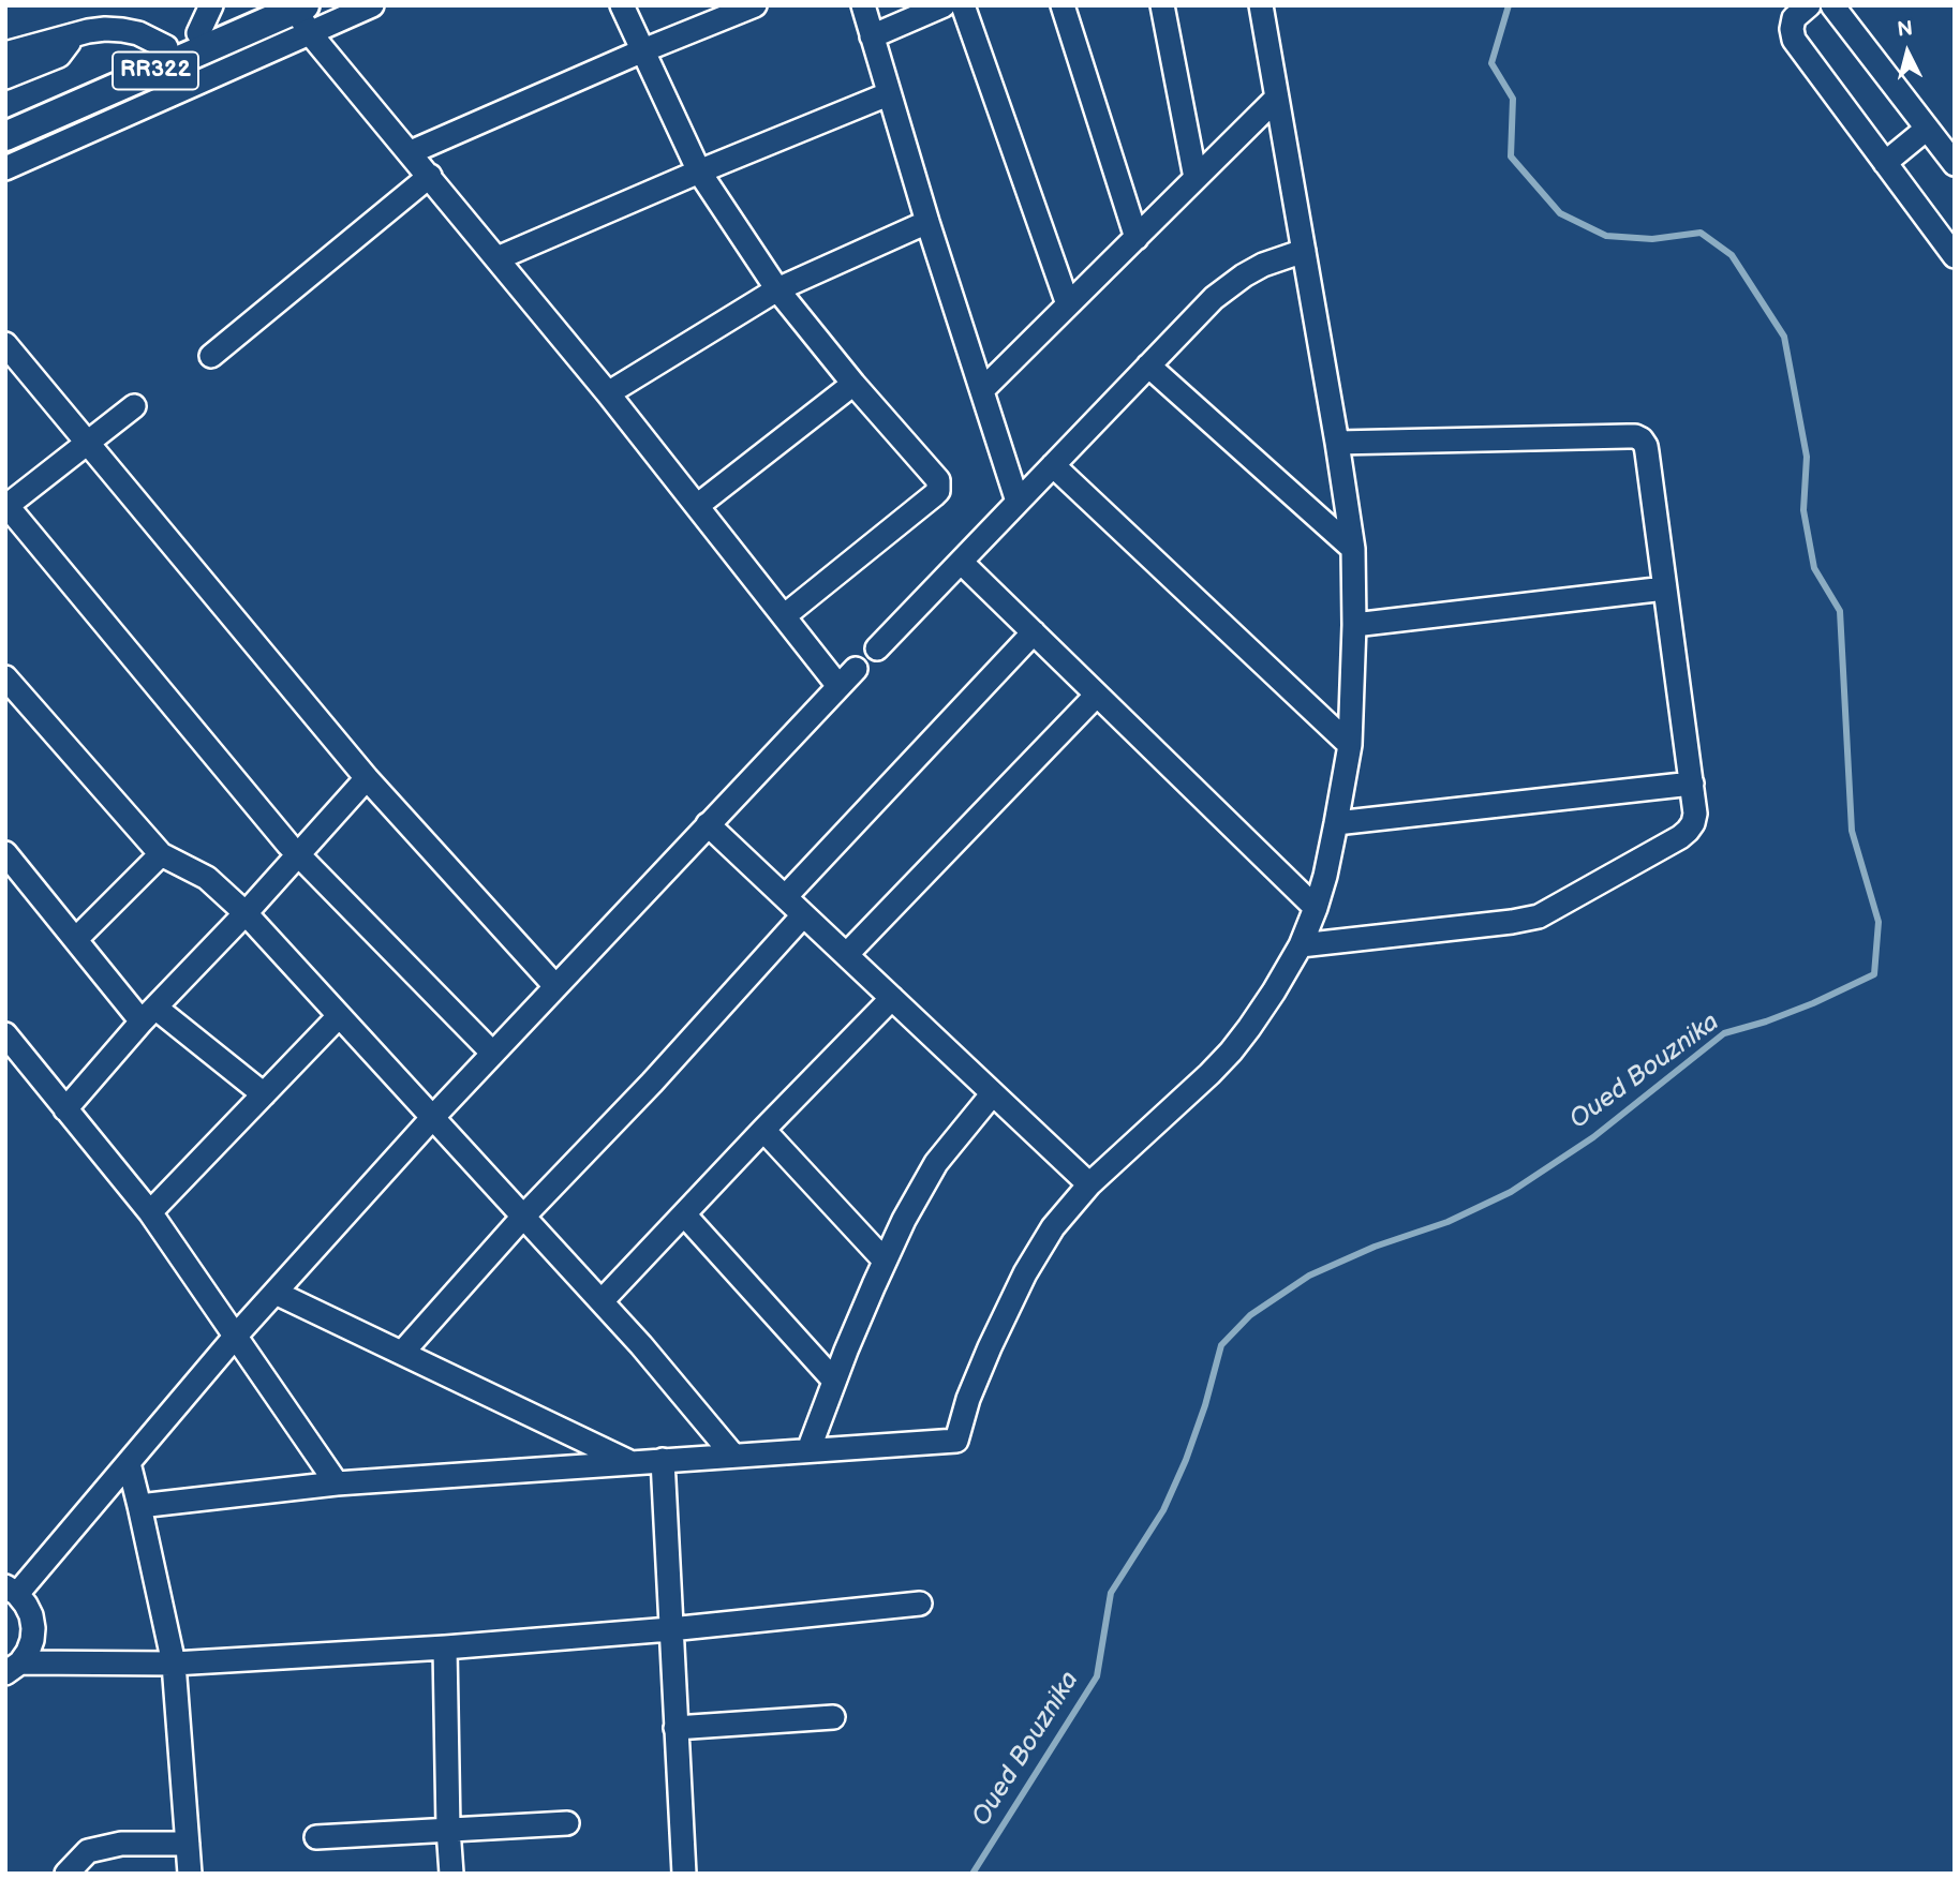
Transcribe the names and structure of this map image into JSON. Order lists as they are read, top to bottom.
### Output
{
  "streets": {
    "main road": ["RR322"]
  },
  "water": ["Oued Bouznika"],
  "north": "top"
}
